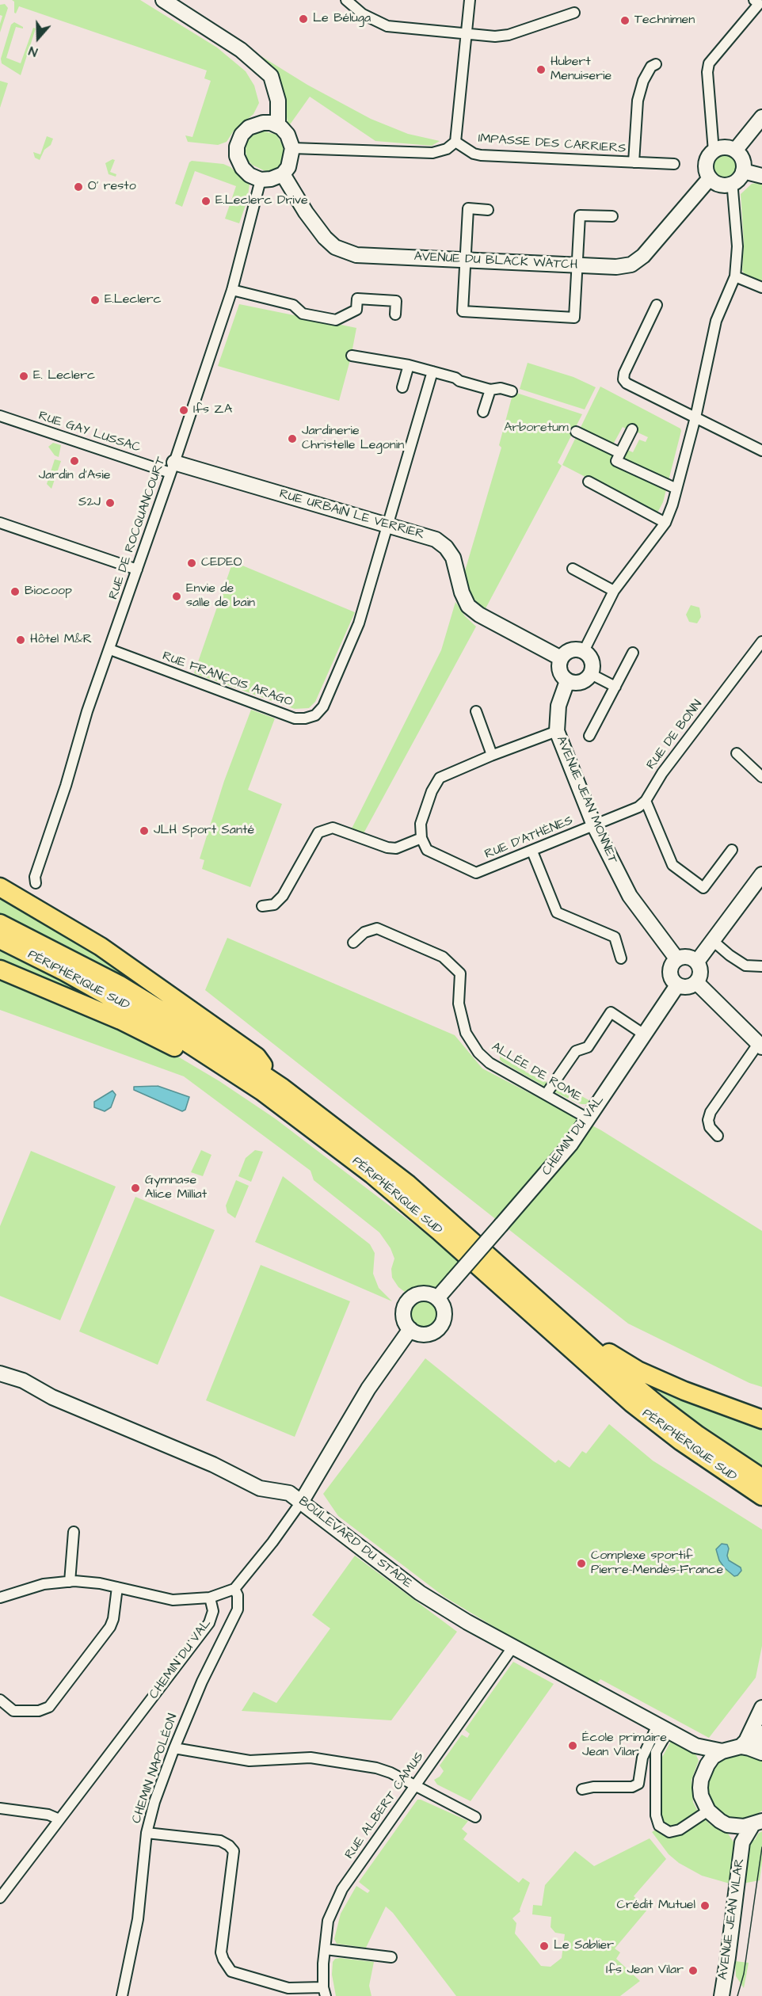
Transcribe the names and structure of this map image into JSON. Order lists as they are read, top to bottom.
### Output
{
  "streets": {
    "highway": ["PÉRIPHÉRIQUE SUD"],
    "street": [
      "IMPASSE DES CARRIERS",
      "AVENUE DU BLACK WATCH",
      "RUE GAY LUSSAC",
      "RUE URBAIN LE VERRIER",
      "RUE DE ROCQUANCOURT",
      "RUE FRANÇOIS ARAGO",
      "RUE DE BONN",
      "AVENUE JEAN MONNET",
      "RUE D'ATHÈNES",
      "ALLÉE DE ROME",
      "CHEMIN DU VAL",
      "BOULEVARD DU STADE",
      "CHEMIN NAPOLÉON",
      "RUE ALBERT CAMUS",
      "AVENUE JEAN VILAR"
    ]
  },
  "crossings": [
    ["AVENUE DU BLACK WATCH", "RUE DE ROCQUANCOURT"],
    ["RUE GAY LUSSAC", "RUE URBAIN LE VERRIER"],
    ["RUE GAY LUSSAC", "RUE DE ROCQUANCOURT"],
    ["RUE URBAIN LE VERRIER", "RUE DE ROCQUANCOURT"],
    ["RUE URBAIN LE VERRIER", "RUE FRANÇOIS ARAGO"],
    ["RUE URBAIN LE VERRIER", "AVENUE JEAN MONNET"],
    ["RUE DE ROCQUANCOURT", "RUE FRANÇOIS ARAGO"],
    ["RUE DE BONN", "AVENUE JEAN MONNET"],
    ["RUE DE BONN", "RUE D'ATHÈNES"],
    ["AVENUE JEAN MONNET", "RUE D'ATHÈNES"],
    ["AVENUE JEAN MONNET", "CHEMIN DU VAL"],
    ["ALLÉE DE ROME", "CHEMIN DU VAL"],
    ["BOULEVARD DU STADE", "RUE ALBERT CAMUS"]
  ],
  "parks": ["Arboretum"],
  "places": [
    "Le Béluga",
    "Technimen",
    "Hubert Menuiserie",
    "O' resto",
    "E.Leclerc Drive",
    "E.Leclerc",
    "E. Leclerc",
    "Ifs ZA",
    "Jardinerie Christelle Legonin",
    "Jardin d'Asie",
    "S2J",
    "CEDEO",
    "Biocoop",
    "Envie de salle de bain",
    "Hôtel M&R",
    "JLH Sport Santé",
    "Gymnase Alice Milliat",
    "Complexe sportif Pierre-Mendès-France",
    "École primaire Jean Vilar",
    "Crédit Mutuel",
    "Le Sablier",
    "Ifs Jean Vilar"
  ],
  "north": "bottom"
}
